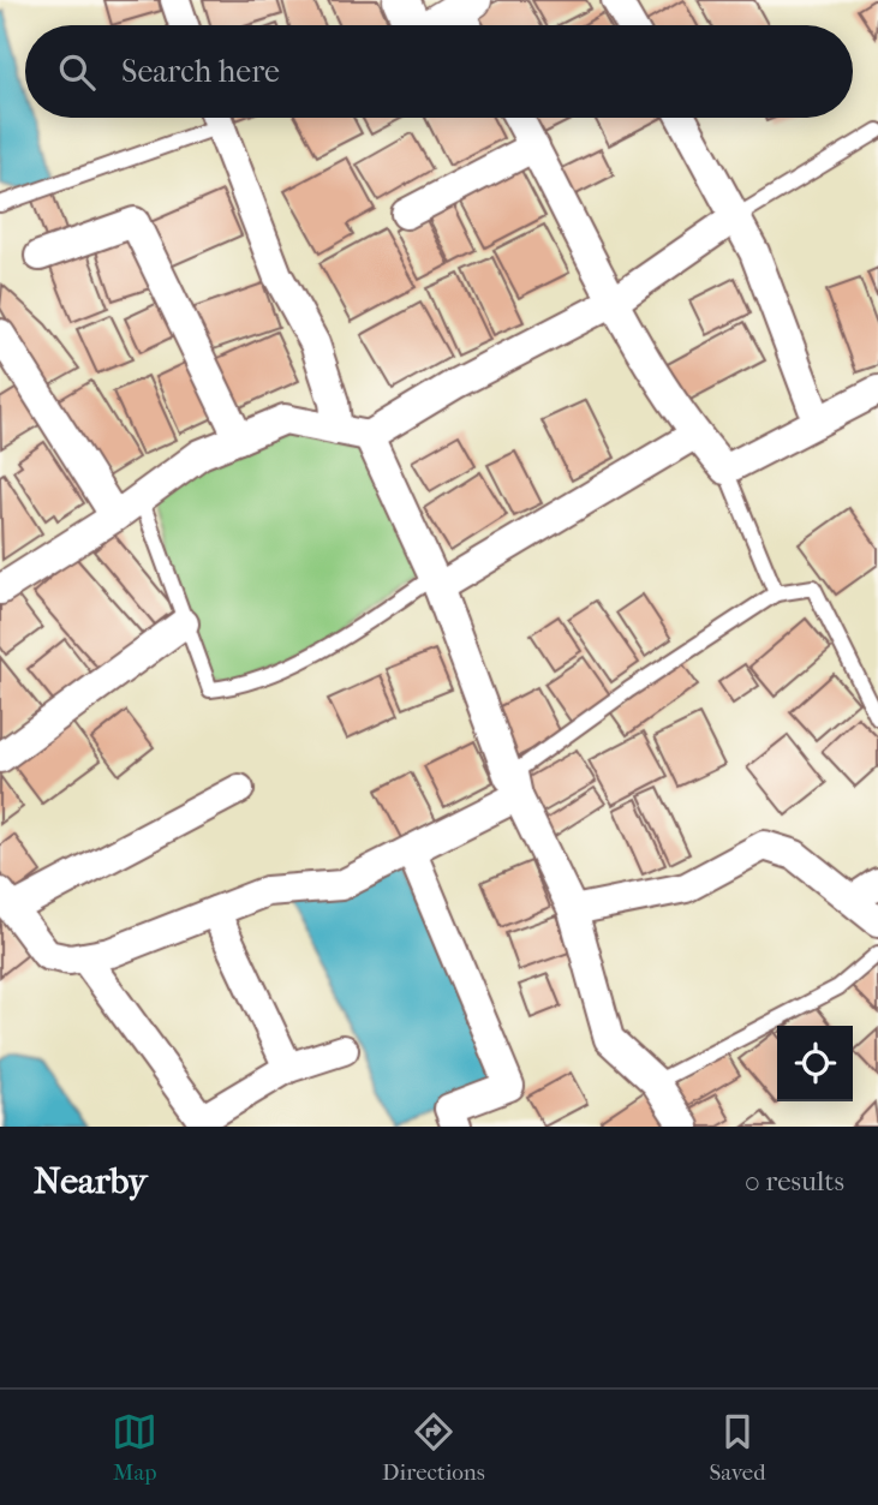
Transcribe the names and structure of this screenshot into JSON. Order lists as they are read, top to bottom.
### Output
{
  "page": {
    "search": "Search here",
    "heading": ["Nearby", "0 results"],
    "nav": ["Map", "Directions", "Saved"]
  }
}
